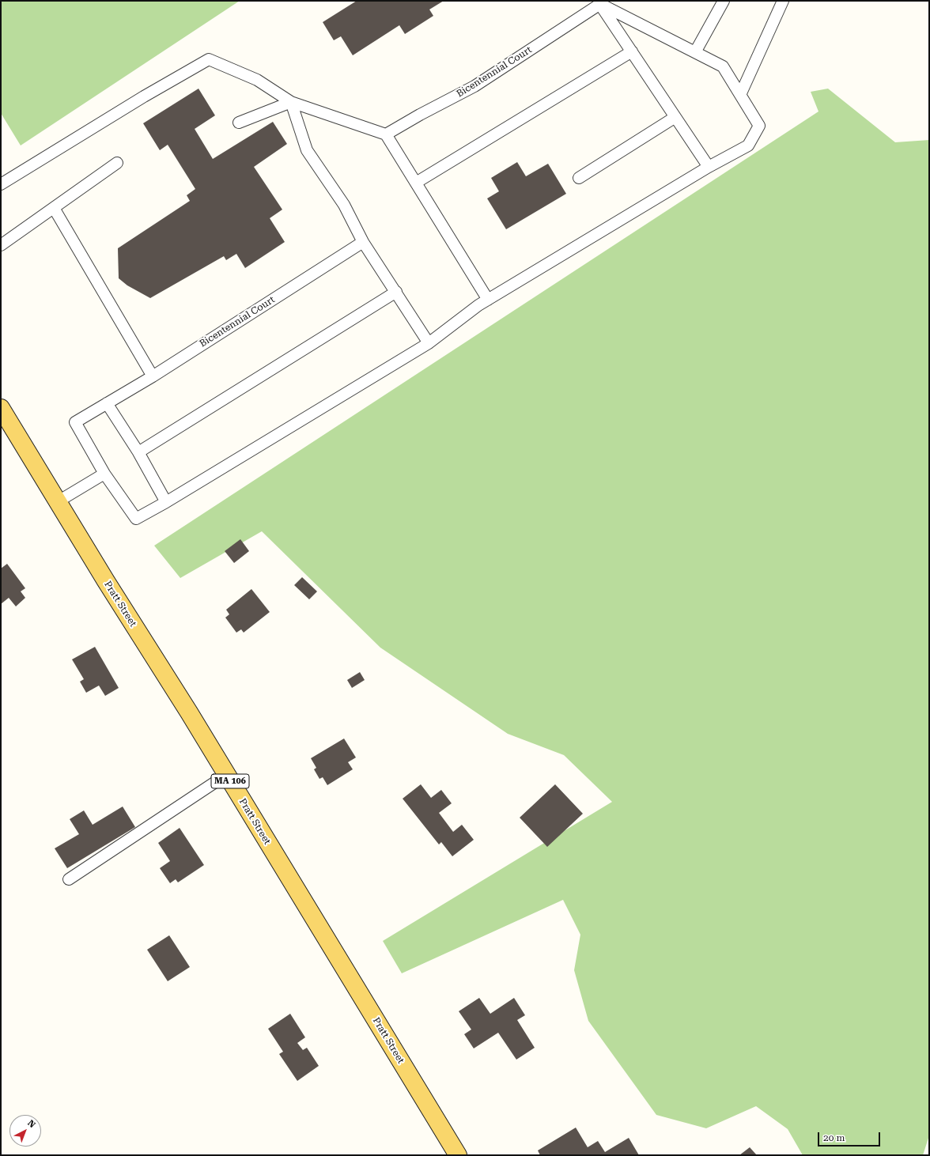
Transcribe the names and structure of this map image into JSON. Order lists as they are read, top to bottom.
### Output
{
  "streets": {
    "main road": ["Pratt Street", "MA 106"],
    "lane": ["Bicentennial Court"]
  },
  "scale_bar": "20 m",
  "north": "top right"
}
